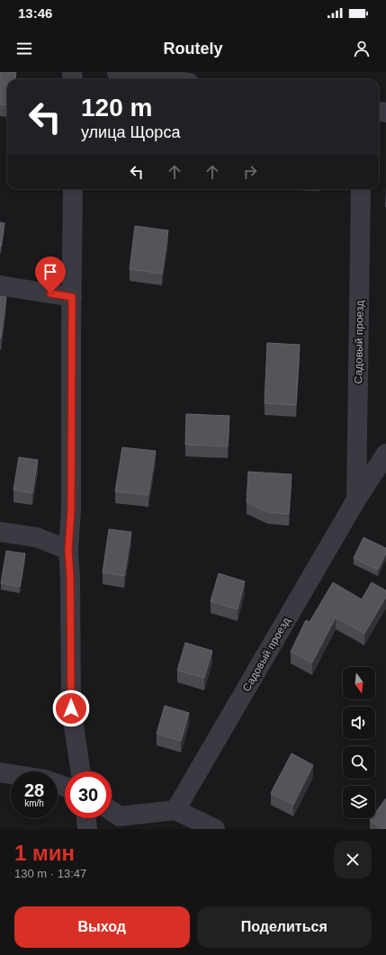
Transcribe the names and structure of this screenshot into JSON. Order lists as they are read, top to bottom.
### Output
{
  "streets": {
    "street": ["Садовый проезд"]
  },
  "north": "bottom",
  "page": {
    "status": "13:46",
    "header": "Routely",
    "turn": ["120 m", "улица Щорса"],
    "speed": "28 km/h",
    "limit": "30",
    "heading": ["1 мин", "130 m · 13:47"],
    "buttons": ["Выход", "Поделиться"]
  }
}
